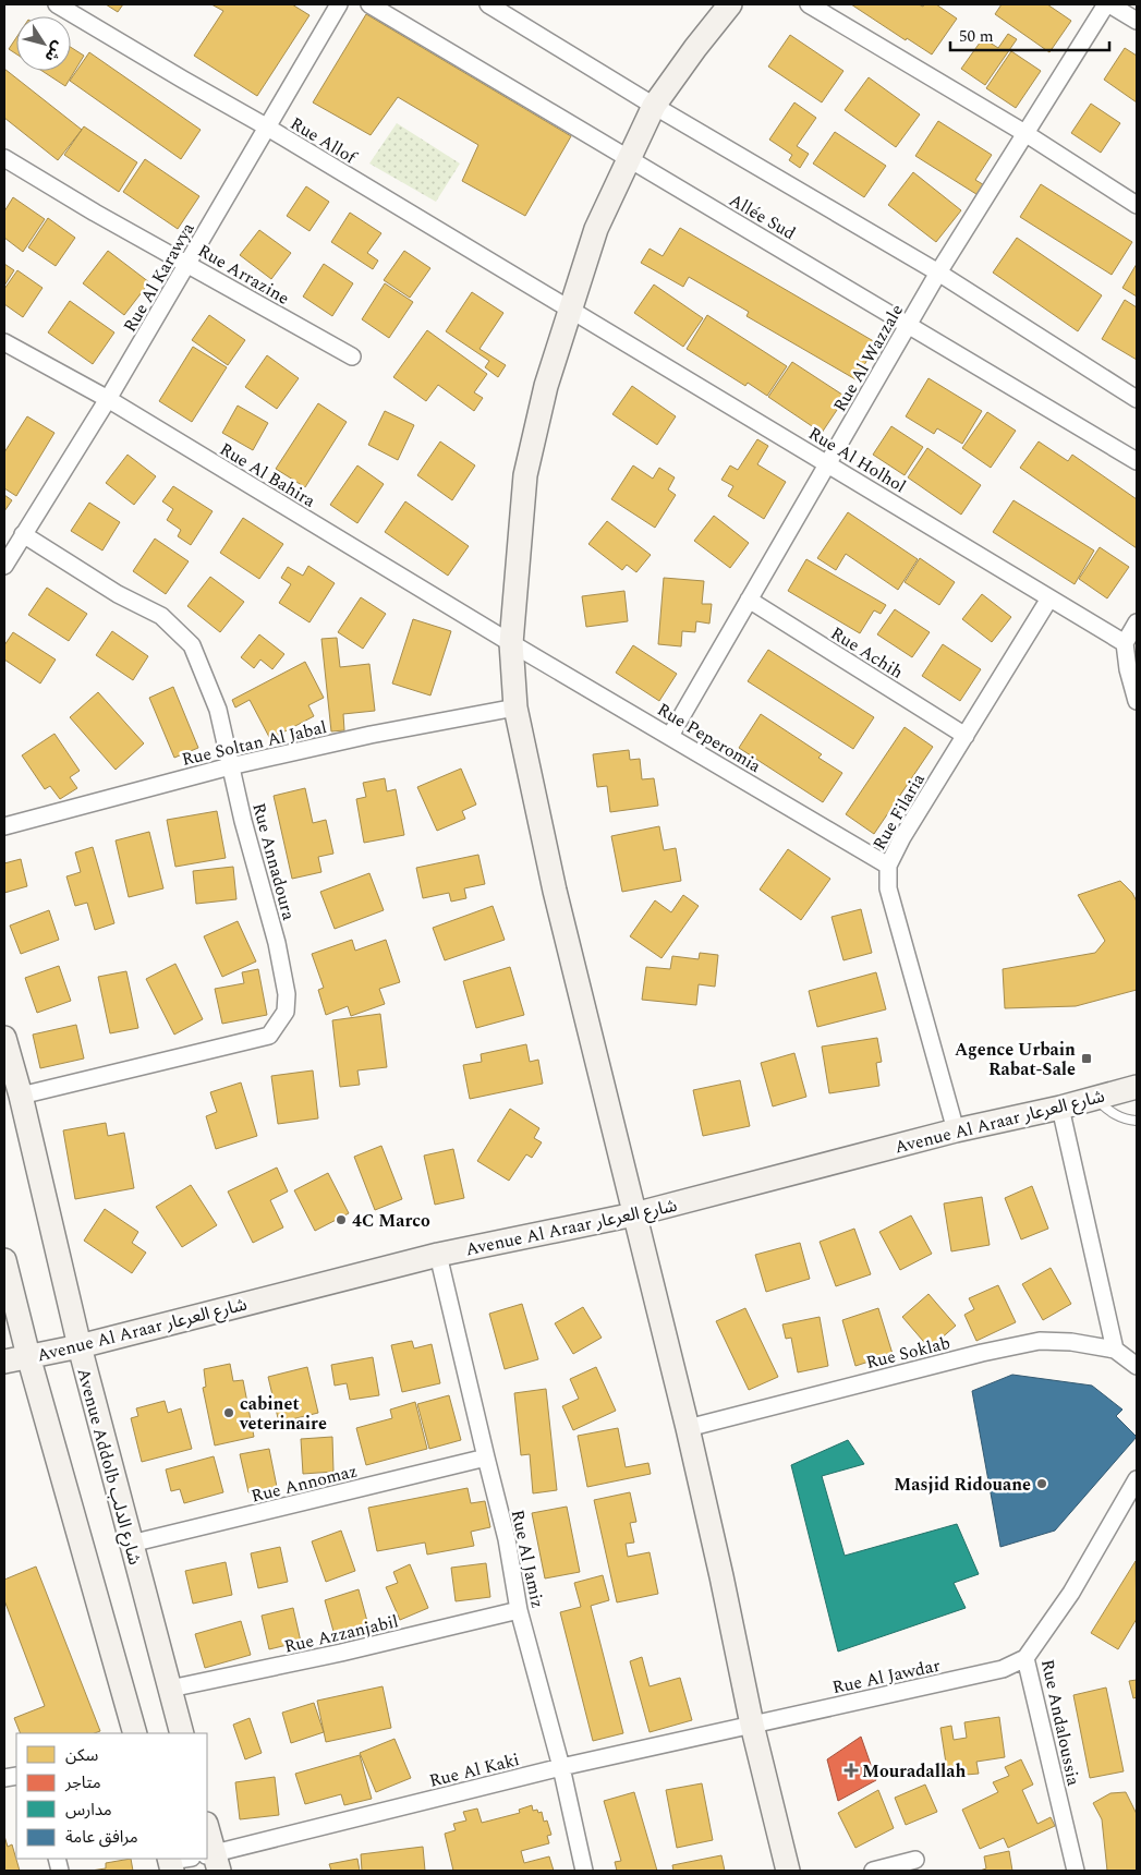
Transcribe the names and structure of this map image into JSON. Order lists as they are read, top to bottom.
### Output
{
  "streets": {
    "street": [
      "Rue Allof",
      "Allée Sud",
      "Rue Arrazine",
      "Rue Al Karawya",
      "Rue Al Wazzale",
      "Rue Al Holhol",
      "Rue Al Bahira",
      "Rue Achih",
      "Rue Peperomia",
      "Rue Soltan Al Jabal",
      "Rue Filaria",
      "Rue Annadoura",
      "Avenue Al Araar شارع العرعار",
      "Rue Soklab",
      "Avenue Addolb شارع الدلب",
      "Rue Annomaz",
      "Rue Al Jamiz",
      "Rue Azzanjabil",
      "Rue Al Jawdar",
      "Rue Andaloussia",
      "Rue Al Kaki"
    ]
  },
  "crossings": [
    ["Rue Allof", "Rue Al Karawya"],
    ["Rue Allof", "Rue Al Holhol"],
    ["Allée Sud", "Rue Al Wazzale"],
    ["Rue Arrazine", "Rue Al Karawya"],
    ["Rue Al Karawya", "Rue Al Bahira"],
    ["Rue Al Karawya", "Rue Annadoura"],
    ["Rue Al Wazzale", "Rue Al Holhol"],
    ["Rue Al Wazzale", "Rue Achih"],
    ["Rue Al Wazzale", "Rue Peperomia"],
    ["Rue Al Holhol", "Rue Filaria"],
    ["Rue Al Bahira", "Rue Peperomia"],
    ["Rue Achih", "Rue Filaria"],
    ["Rue Peperomia", "Rue Filaria"],
    ["Rue Soltan Al Jabal", "Rue Annadoura"],
    ["Rue Filaria", "Avenue Al Araar شارع العرعار"],
    ["Rue Annadoura", "Avenue Addolb شارع الدلب"],
    ["Avenue Al Araar شارع العرعار", "Avenue Addolb شارع الدلب"],
    ["Avenue Al Araar شارع العرعار", "Rue Al Jamiz"],
    ["Avenue Addolb شارع الدلب", "Rue Annomaz"],
    ["Avenue Addolb شارع الدلب", "Rue Azzanjabil"],
    ["Rue Annomaz", "Rue Al Jamiz"],
    ["Rue Al Jamiz", "Rue Azzanjabil"],
    ["Rue Al Jamiz", "Rue Al Kaki"],
    ["Rue Al Jawdar", "Rue Andaloussia"],
    ["Rue Al Jawdar", "Rue Al Kaki"]
  ],
  "places": {
    "transit": ["Agence Urbain Rabat-Sale"],
    "other": ["4C Marco", "cabinet veterinaire", "Masjid Ridouane"],
    "health": ["Mouradallah"]
  },
  "legend": [
    "سكن",
    "متاجر",
    "مدارس",
    "مرافق عامة"
  ],
  "scale_bar": "50 m",
  "north": "bottom right"
}
